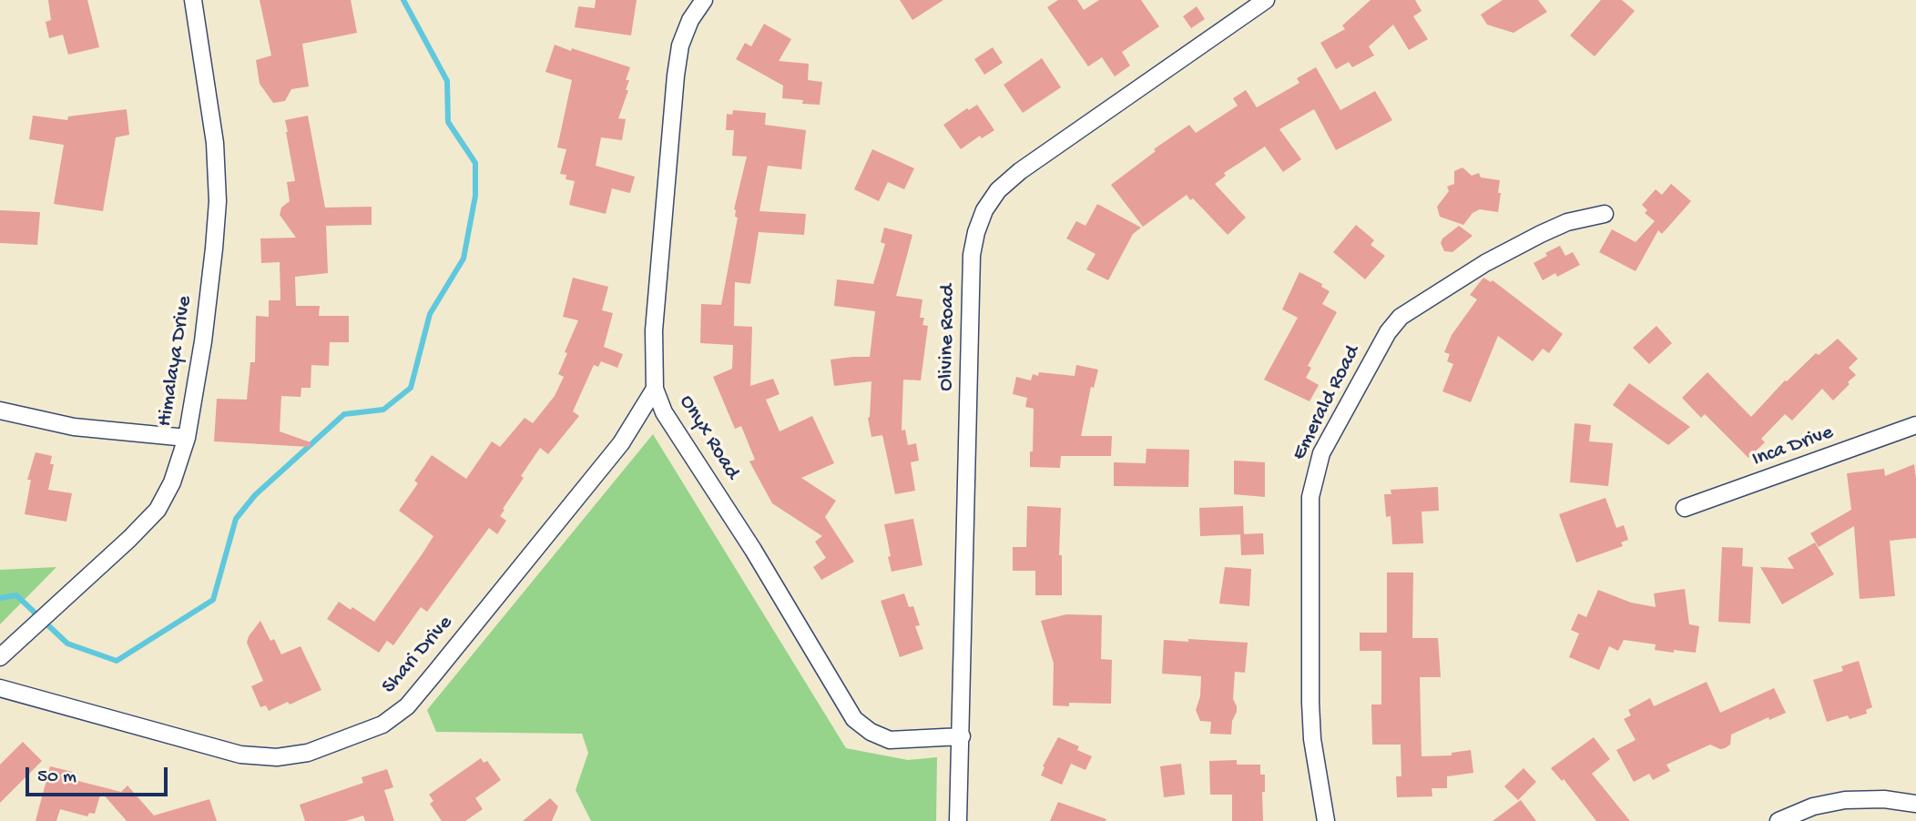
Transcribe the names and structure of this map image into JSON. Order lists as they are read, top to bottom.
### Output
{
  "streets": {
    "street": [
      "Olivine Road",
      "Himalaya Drive",
      "Emerald Road",
      "Onyx Road",
      "Inca Drive",
      "Shari Drive"
    ]
  },
  "crossings": [
    ["Olivine Road", "Onyx Road"],
    ["Onyx Road", "Shari Drive"]
  ],
  "scale_bar": "50 m"
}
